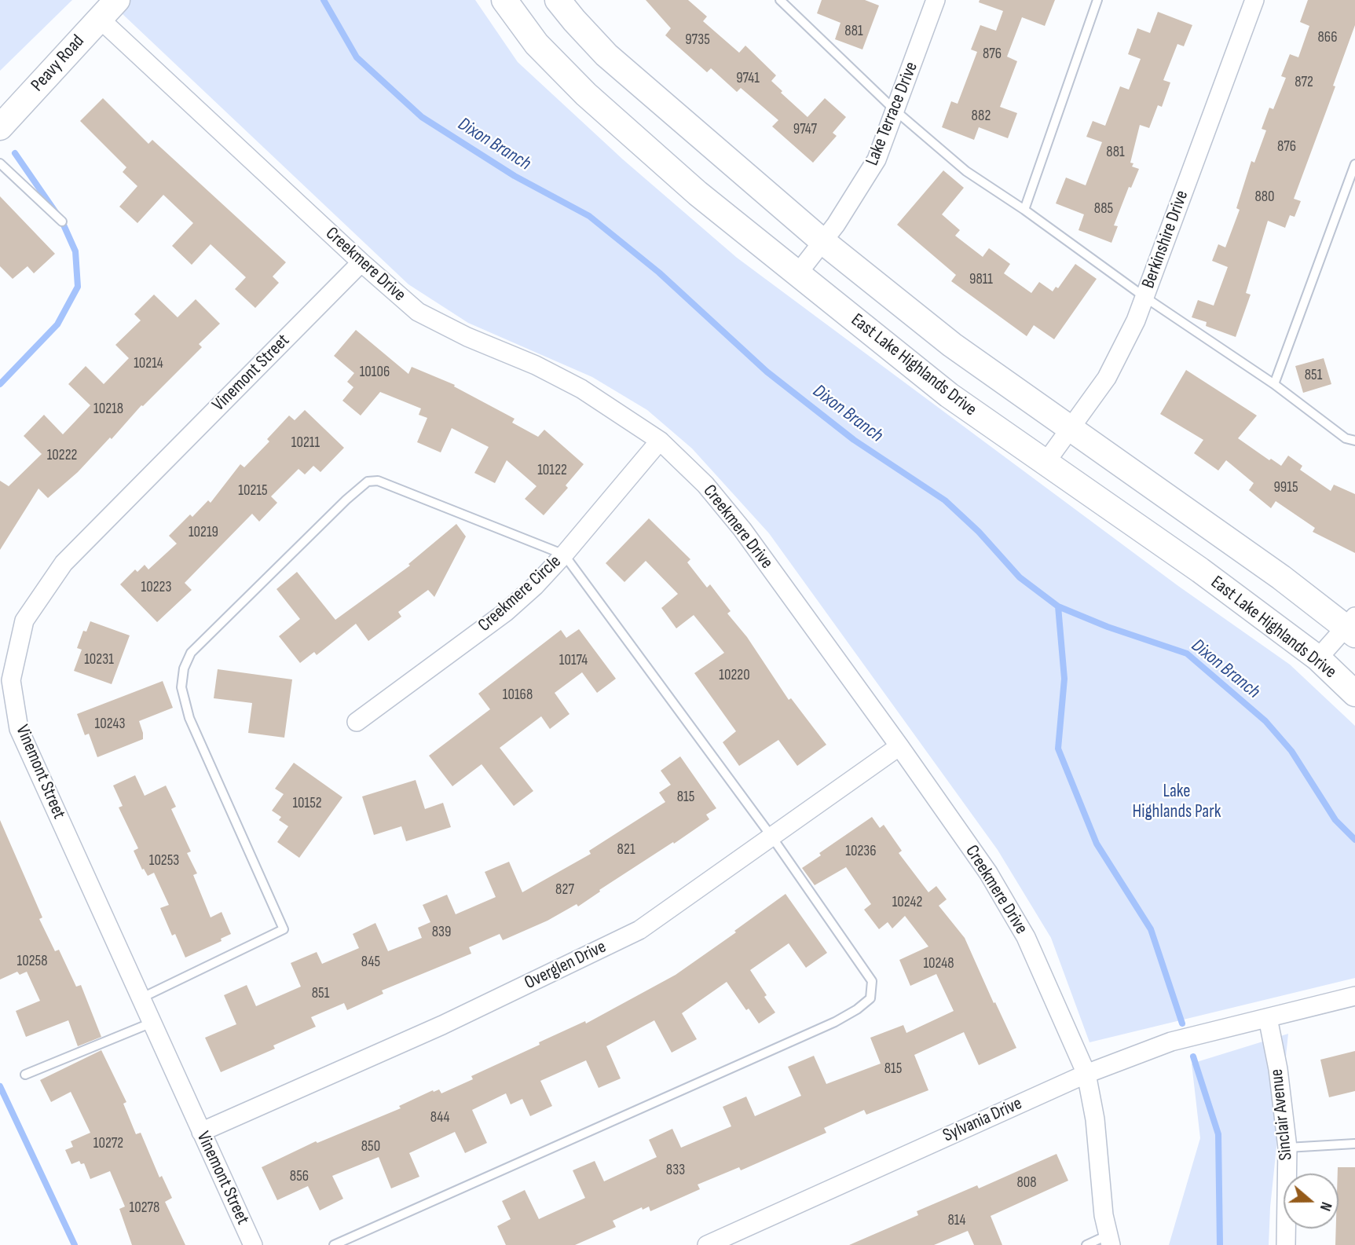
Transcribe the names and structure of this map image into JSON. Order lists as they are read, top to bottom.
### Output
{
  "streets": {
    "main road": ["Peavy Road", "East Lake Highlands Drive"],
    "street": [
      "Lake Terrace Drive",
      "Berkinshire Drive",
      "Creekmere Drive",
      "Vinemont Street",
      "Creekmere Circle",
      "Overglen Drive",
      "Sinclair Avenue",
      "Sylvania Drive"
    ]
  },
  "crossings": [
    ["Peavy Road", "Creekmere Drive"],
    ["Lake Terrace Drive", "East Lake Highlands Drive"],
    ["Berkinshire Drive", "East Lake Highlands Drive"],
    ["Creekmere Drive", "Vinemont Street"],
    ["Creekmere Drive", "Creekmere Circle"],
    ["Creekmere Drive", "Overglen Drive"],
    ["Creekmere Drive", "Sylvania Drive"],
    ["Vinemont Street", "Overglen Drive"],
    ["Sinclair Avenue", "Sylvania Drive"]
  ],
  "water": ["Dixon Branch"],
  "parks": ["Lake Highlands Park"],
  "house_numbers": [
    "881",
    "866",
    "9735",
    "876",
    "9741",
    "872",
    "882",
    "9747",
    "876",
    "881",
    "880",
    "885",
    "9811",
    "10214",
    "10106",
    "851",
    "10218",
    "10211",
    "10222",
    "10122",
    "9915",
    "10215",
    "10219",
    "10223",
    "10231",
    "10174",
    "10220",
    "10168",
    "10243",
    "815",
    "10152",
    "821",
    "10236",
    "10253",
    "827",
    "10242",
    "839",
    "10258",
    "845",
    "10248",
    "851",
    "815",
    "844",
    "10272",
    "850",
    "833",
    "856",
    "808",
    "10278",
    "814"
  ],
  "north": "right"
}
